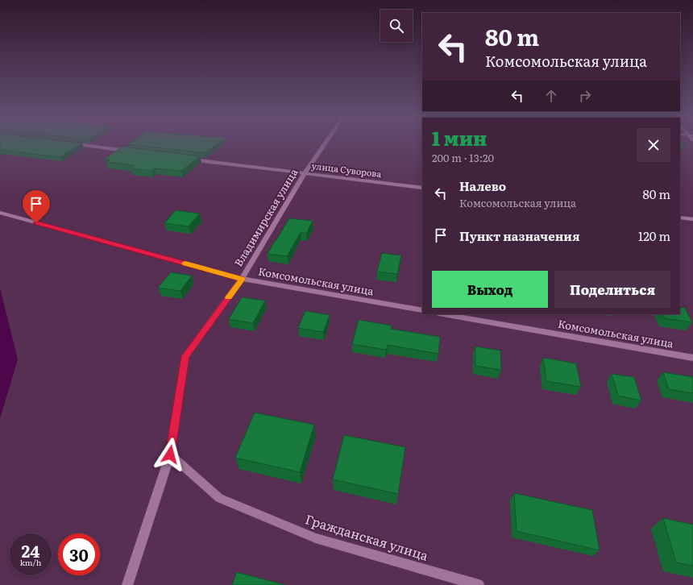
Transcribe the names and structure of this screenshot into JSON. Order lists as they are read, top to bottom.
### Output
{
  "streets": {
    "street": [
      "улица Суворова",
      "Владимирская улица",
      "Комсомольская улица",
      "Гражданская улица"
    ]
  },
  "crossings": [
    ["улица Суворова", "Владимирская улица"],
    ["Владимирская улица", "Комсомольская улица"],
    ["Владимирская улица", "Гражданская улица"]
  ],
  "page": {
    "turn": ["80 m", "Комсомольская улица"],
    "heading": ["1 мин", "200 m · 13:20"],
    "list": [
      {
        "name": "Налево",
        "note": "Комсомольская улица",
        "value": "80 m"
      },
      {
        "name": "Пункт назначения",
        "value": "120 m"
      }
    ],
    "buttons": ["Выход", "Поделиться"],
    "speed": "24 km/h",
    "limit": "30"
  }
}
